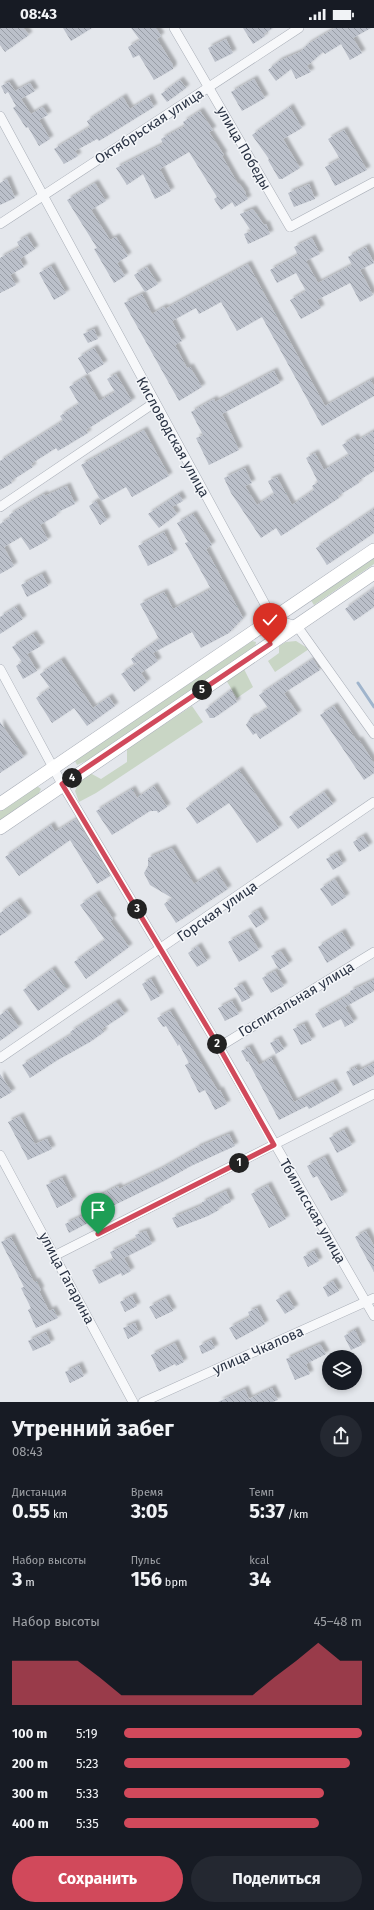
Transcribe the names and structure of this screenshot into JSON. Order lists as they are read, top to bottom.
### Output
{
  "streets": {
    "street": [
      "Октябрьская улица",
      "улица Победы",
      "Кисловодская улица",
      "Горская улица",
      "Госпитальная улица",
      "Тбилисская улица",
      "улица Гагарина",
      "улица Чкалова"
    ]
  },
  "crossings": [
    ["Октябрьская улица", "улица Победы"],
    ["Октябрьская улица", "Кисловодская улица"],
    ["Горская улица", "Тбилисская улица"],
    ["Госпитальная улица", "Тбилисская улица"],
    ["Тбилисская улица", "улица Чкалова"]
  ],
  "page": {
    "status": "08:43",
    "pins": [
      "5",
      "4",
      "3",
      "2",
      "1"
    ],
    "heading": ["Утренний забег", "08:43"],
    "stats": [
      ["Дистанция", "0.55 km"],
      ["Время", "3:05"],
      ["Темп", "5:37 /km"],
      ["Набор высоты", "3 m"],
      ["Пульс", "156 bpm"],
      ["kcal", "34"]
    ],
    "chart": ["Набор высоты", "45–48 m"],
    "list": [
      {
        "name": "100 m",
        "note": "5:19"
      },
      {
        "name": "200 m",
        "note": "5:23"
      },
      {
        "name": "300 m",
        "note": "5:33"
      },
      {
        "name": "400 m",
        "note": "5:35"
      }
    ],
    "buttons": ["Сохранить", "Поделиться"]
  }
}
